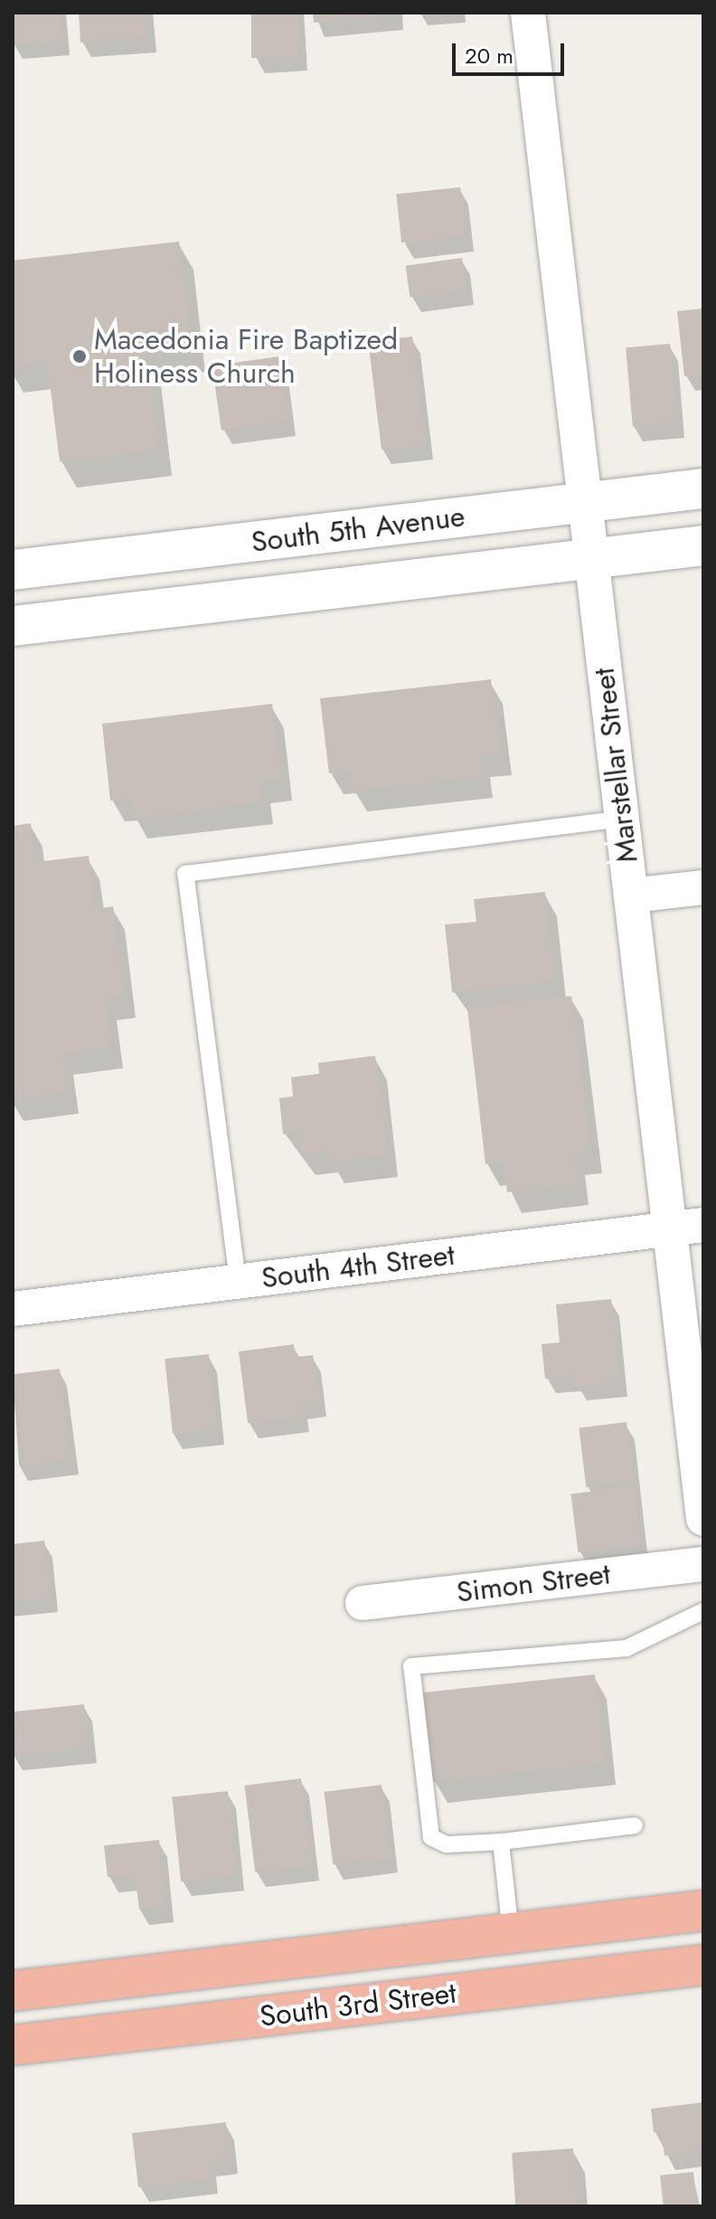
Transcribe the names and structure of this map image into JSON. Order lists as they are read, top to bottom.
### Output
{
  "streets": {
    "highway": ["South 3rd Street"],
    "street": [
      "South 5th Avenue",
      "Marstellar Street",
      "South 4th Street",
      "Simon Street"
    ]
  },
  "crossings": [
    ["South 5th Avenue", "Marstellar Street"],
    ["Marstellar Street", "South 4th Street"]
  ],
  "places": ["Macedonia Fire Baptized Holiness Church"],
  "scale_bar": "20 m"
}
